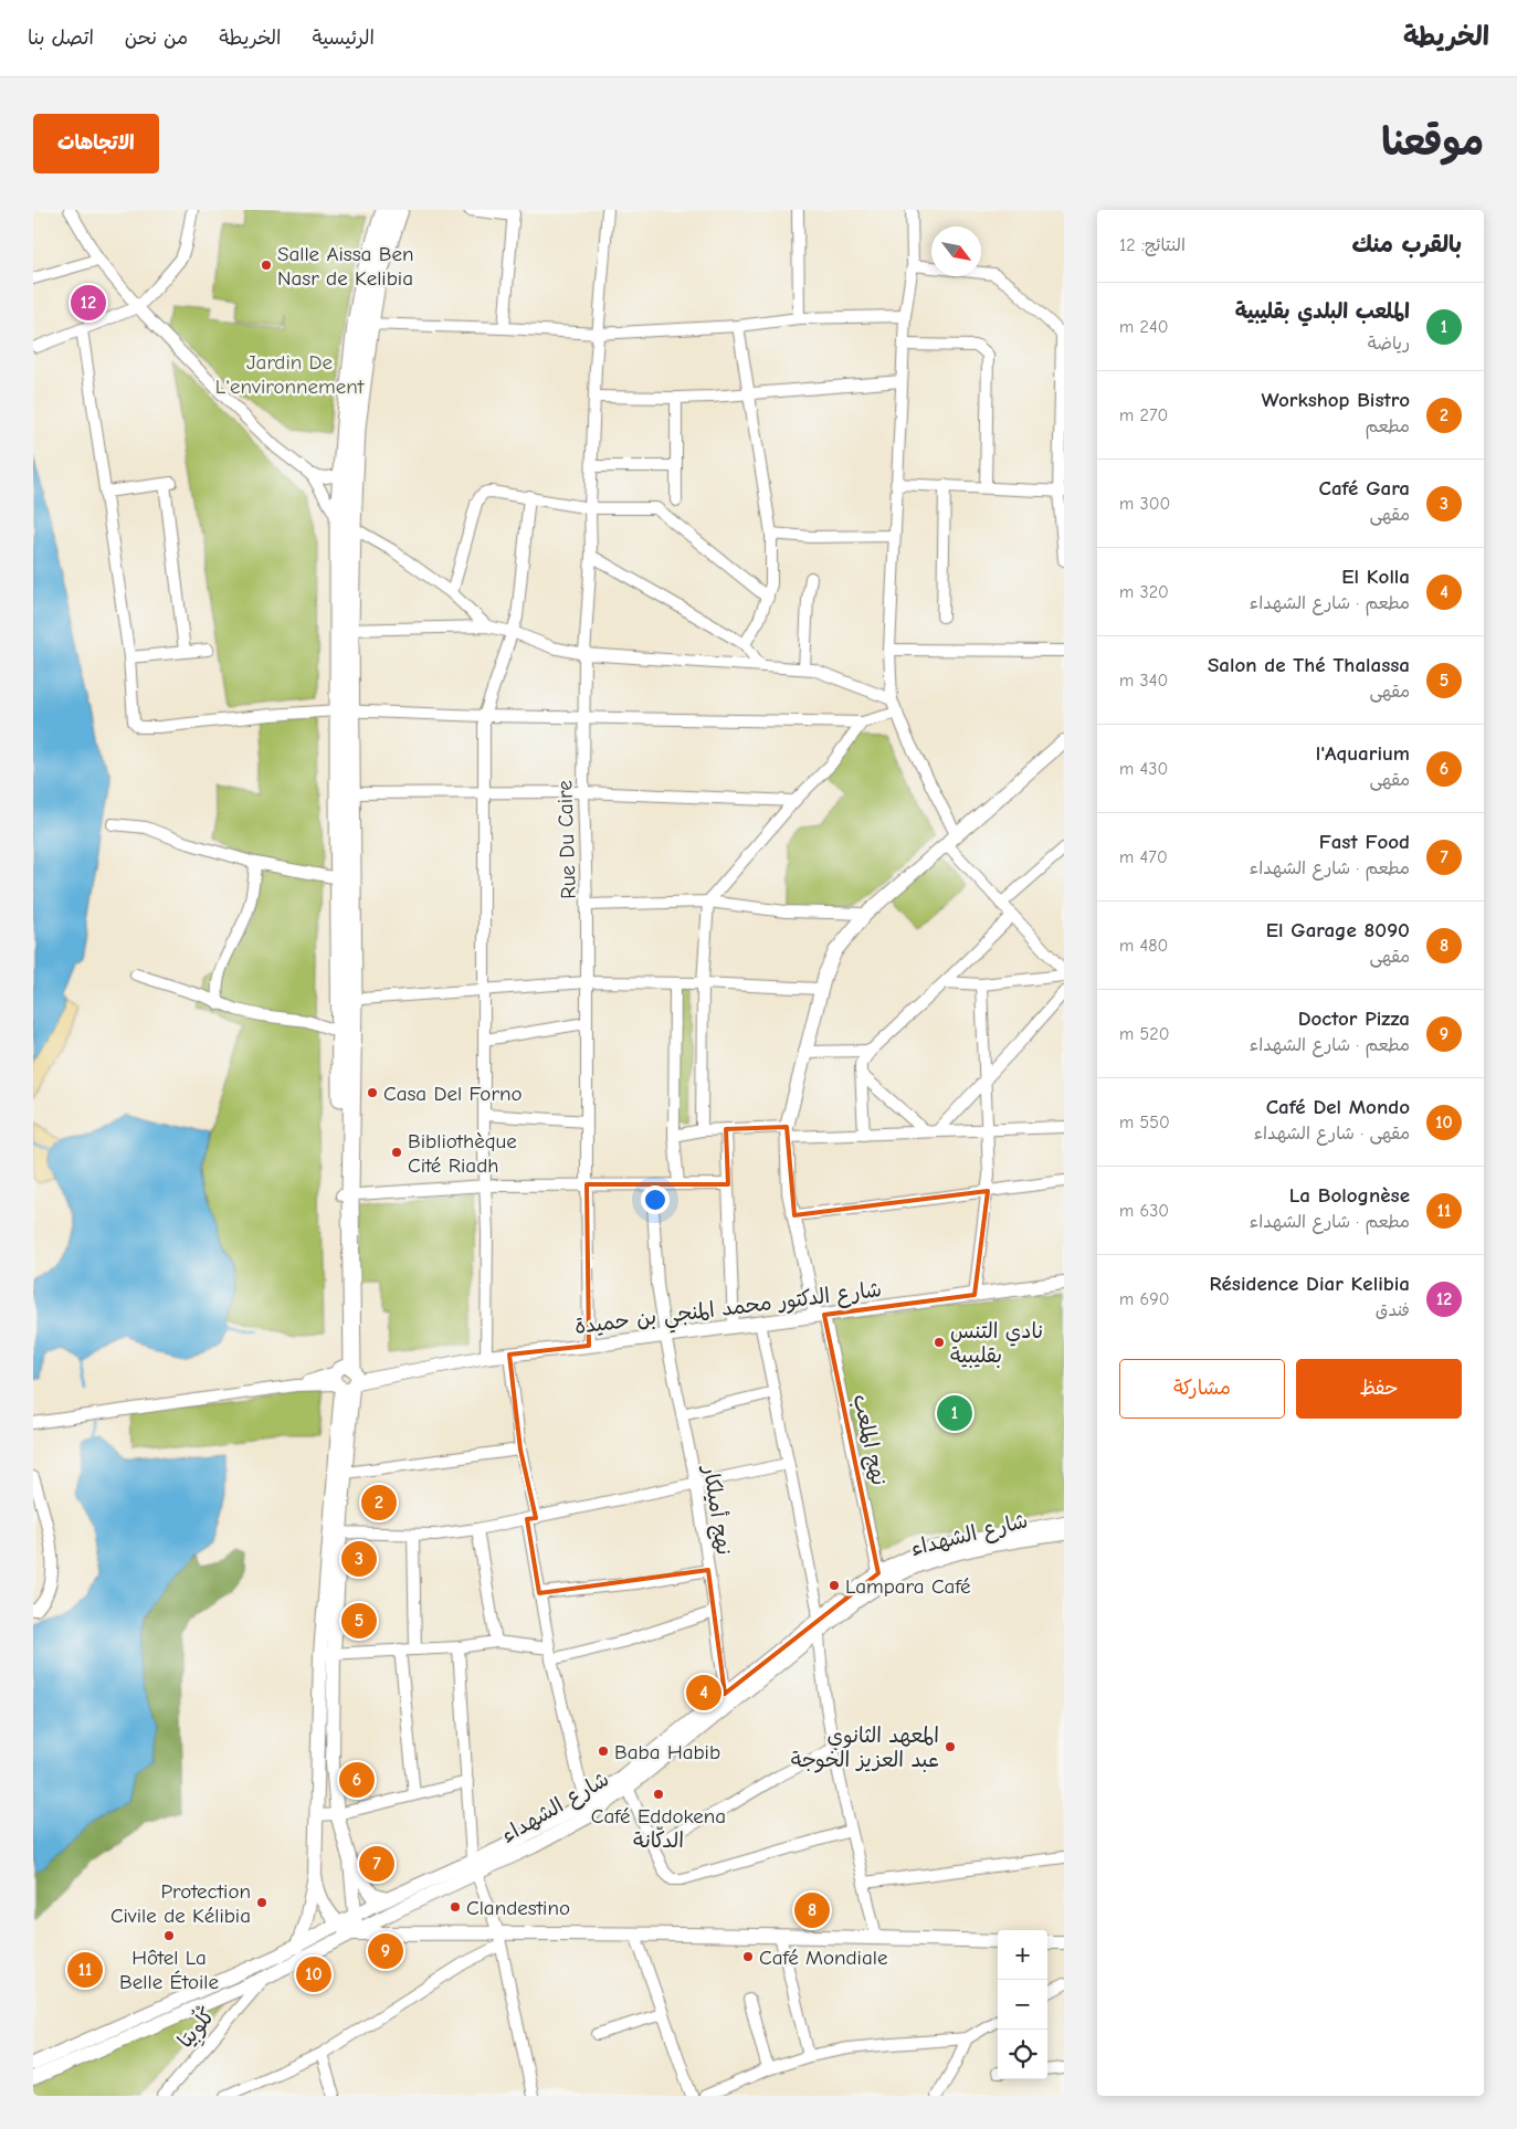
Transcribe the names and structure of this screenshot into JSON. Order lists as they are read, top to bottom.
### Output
{
  "streets": {
    "street": [
      "Rue Du Caire",
      "شارع الدكتور محمد المنجي بن حميدة",
      "نهج الملعب",
      "نهج أميلكار",
      "شارع الشهداء",
      "كْلُوبِيَا"
    ]
  },
  "crossings": [
    ["Rue Du Caire", "شارع الدكتور محمد المنجي بن حميدة"],
    ["شارع الدكتور محمد المنجي بن حميدة", "نهج الملعب"],
    ["شارع الدكتور محمد المنجي بن حميدة", "نهج أميلكار"],
    ["نهج الملعب", "شارع الشهداء"],
    ["نهج أميلكار", "شارع الشهداء"],
    ["شارع الشهداء", "كْلُوبِيَا"]
  ],
  "parks": ["Jardin De L'environnement"],
  "places": [
    "Salle Aissa Ben Nasr de Kelibia",
    "Casa Del Forno",
    "Bibliothèque Cité Riadh",
    "نادي التنس بقليبية",
    "Lampara Café",
    "المعهد الثانوي عبد العزيز الخوجة",
    "Baba Habib",
    "Café Eddokena الدكّانة",
    "Protection Civile de Kélibia",
    "Clandestino",
    "Hôtel La Belle Étoile",
    "Café Mondiale"
  ],
  "north": "bottom right",
  "page": {
    "header": "الخريطة",
    "nav": [
      "الرئيسية",
      "الخريطة",
      "من نحن",
      "اتصل بنا"
    ],
    "title": "موقعنا",
    "buttons": [
      "الاتجاهات",
      ["حفظ", "مشاركة"]
    ],
    "heading": ["بالقرب منك", "النتائج: 12"],
    "list": [
      {
        "mark": "1",
        "name": "الملعب البلدي بقليبية",
        "note": "رياضة",
        "value": "240 m"
      },
      {
        "mark": "2",
        "name": "Workshop Bistro",
        "note": "مطعم",
        "value": "270 m"
      },
      {
        "mark": "3",
        "name": "Café Gara",
        "note": "مقهى",
        "value": "300 m"
      },
      {
        "mark": "4",
        "name": "El Kolla",
        "note": "مطعم · شارع الشهداء",
        "value": "320 m"
      },
      {
        "mark": "5",
        "name": "Salon de Thé Thalassa",
        "note": "مقهى",
        "value": "340 m"
      },
      {
        "mark": "6",
        "name": "l'Aquarium",
        "note": "مقهى",
        "value": "430 m"
      },
      {
        "mark": "7",
        "name": "Fast Food",
        "note": "مطعم · شارع الشهداء",
        "value": "470 m"
      },
      {
        "mark": "8",
        "name": "El Garage 8090",
        "note": "مقهى",
        "value": "480 m"
      },
      {
        "mark": "9",
        "name": "Doctor Pizza",
        "note": "مطعم · شارع الشهداء",
        "value": "520 m"
      },
      {
        "mark": "10",
        "name": "Café Del Mondo",
        "note": "مقهى · شارع الشهداء",
        "value": "550 m"
      },
      {
        "mark": "11",
        "name": "La Bolognèse",
        "note": "مطعم · شارع الشهداء",
        "value": "630 m"
      },
      {
        "mark": "12",
        "name": "Résidence Diar Kelibia",
        "note": "فندق",
        "value": "690 m"
      }
    ],
    "pins": [
      "12",
      "1",
      "2",
      "3",
      "5",
      "4",
      "6",
      "7",
      "8",
      "9",
      "11",
      "10"
    ],
    "map_buttons": ["+", "−"]
  }
}
